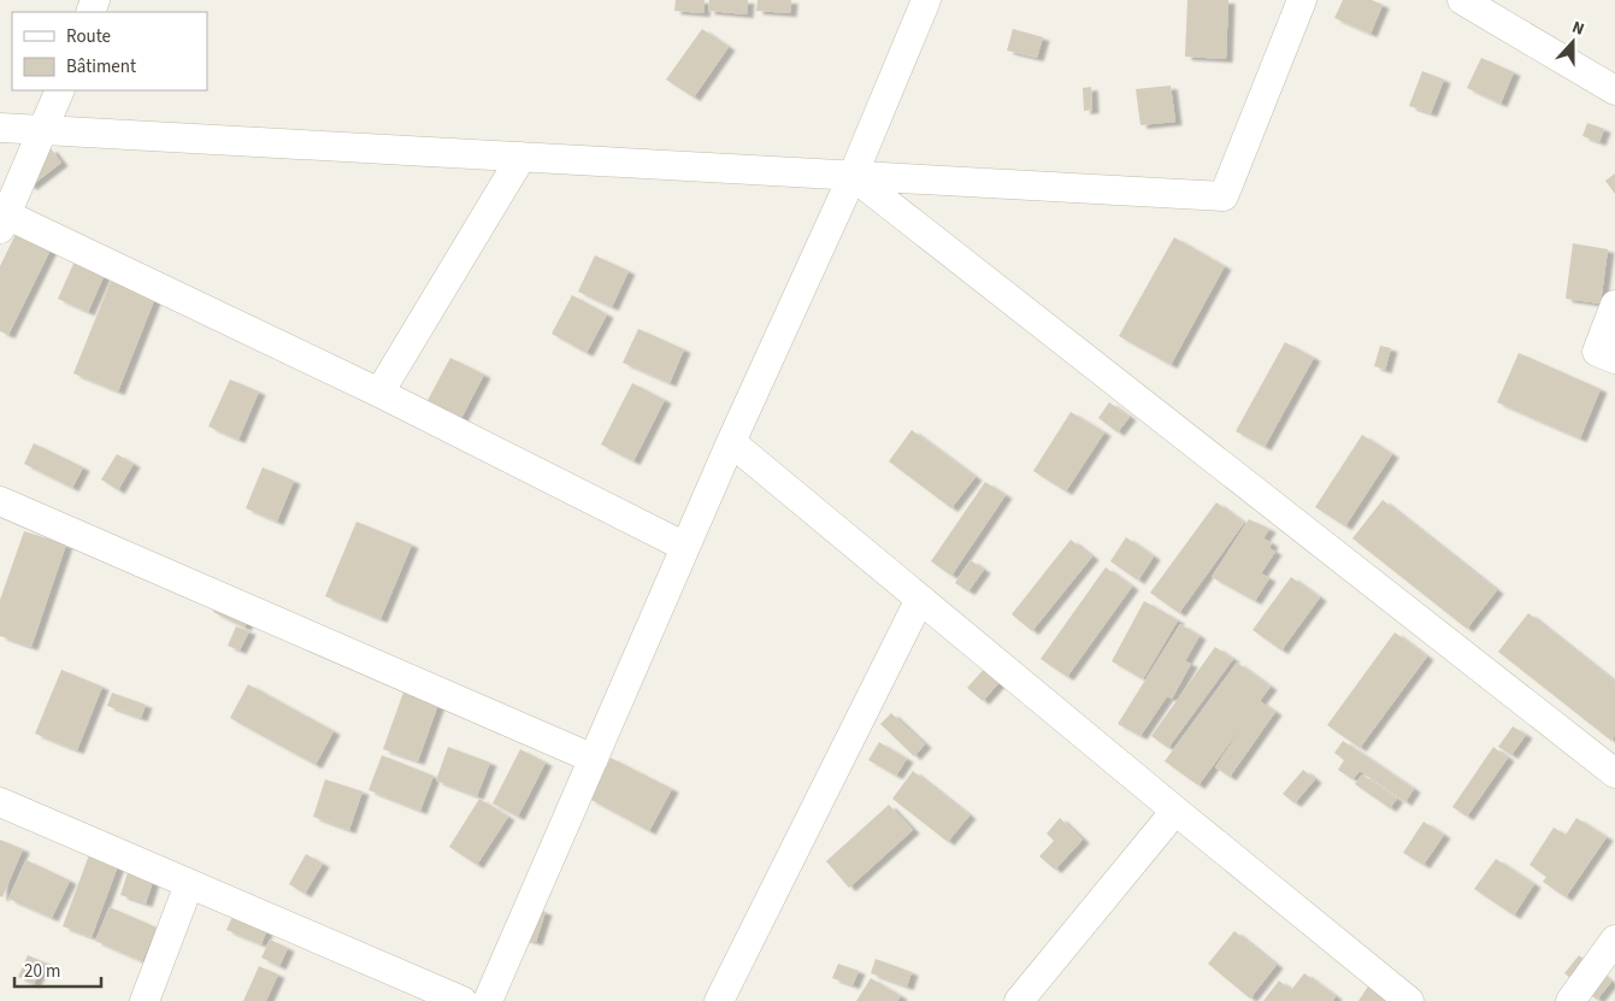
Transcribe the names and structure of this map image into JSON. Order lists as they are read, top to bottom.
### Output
{
  "legend": ["Route", "Bâtiment"],
  "scale_bar": "20 m",
  "north": "top"
}
